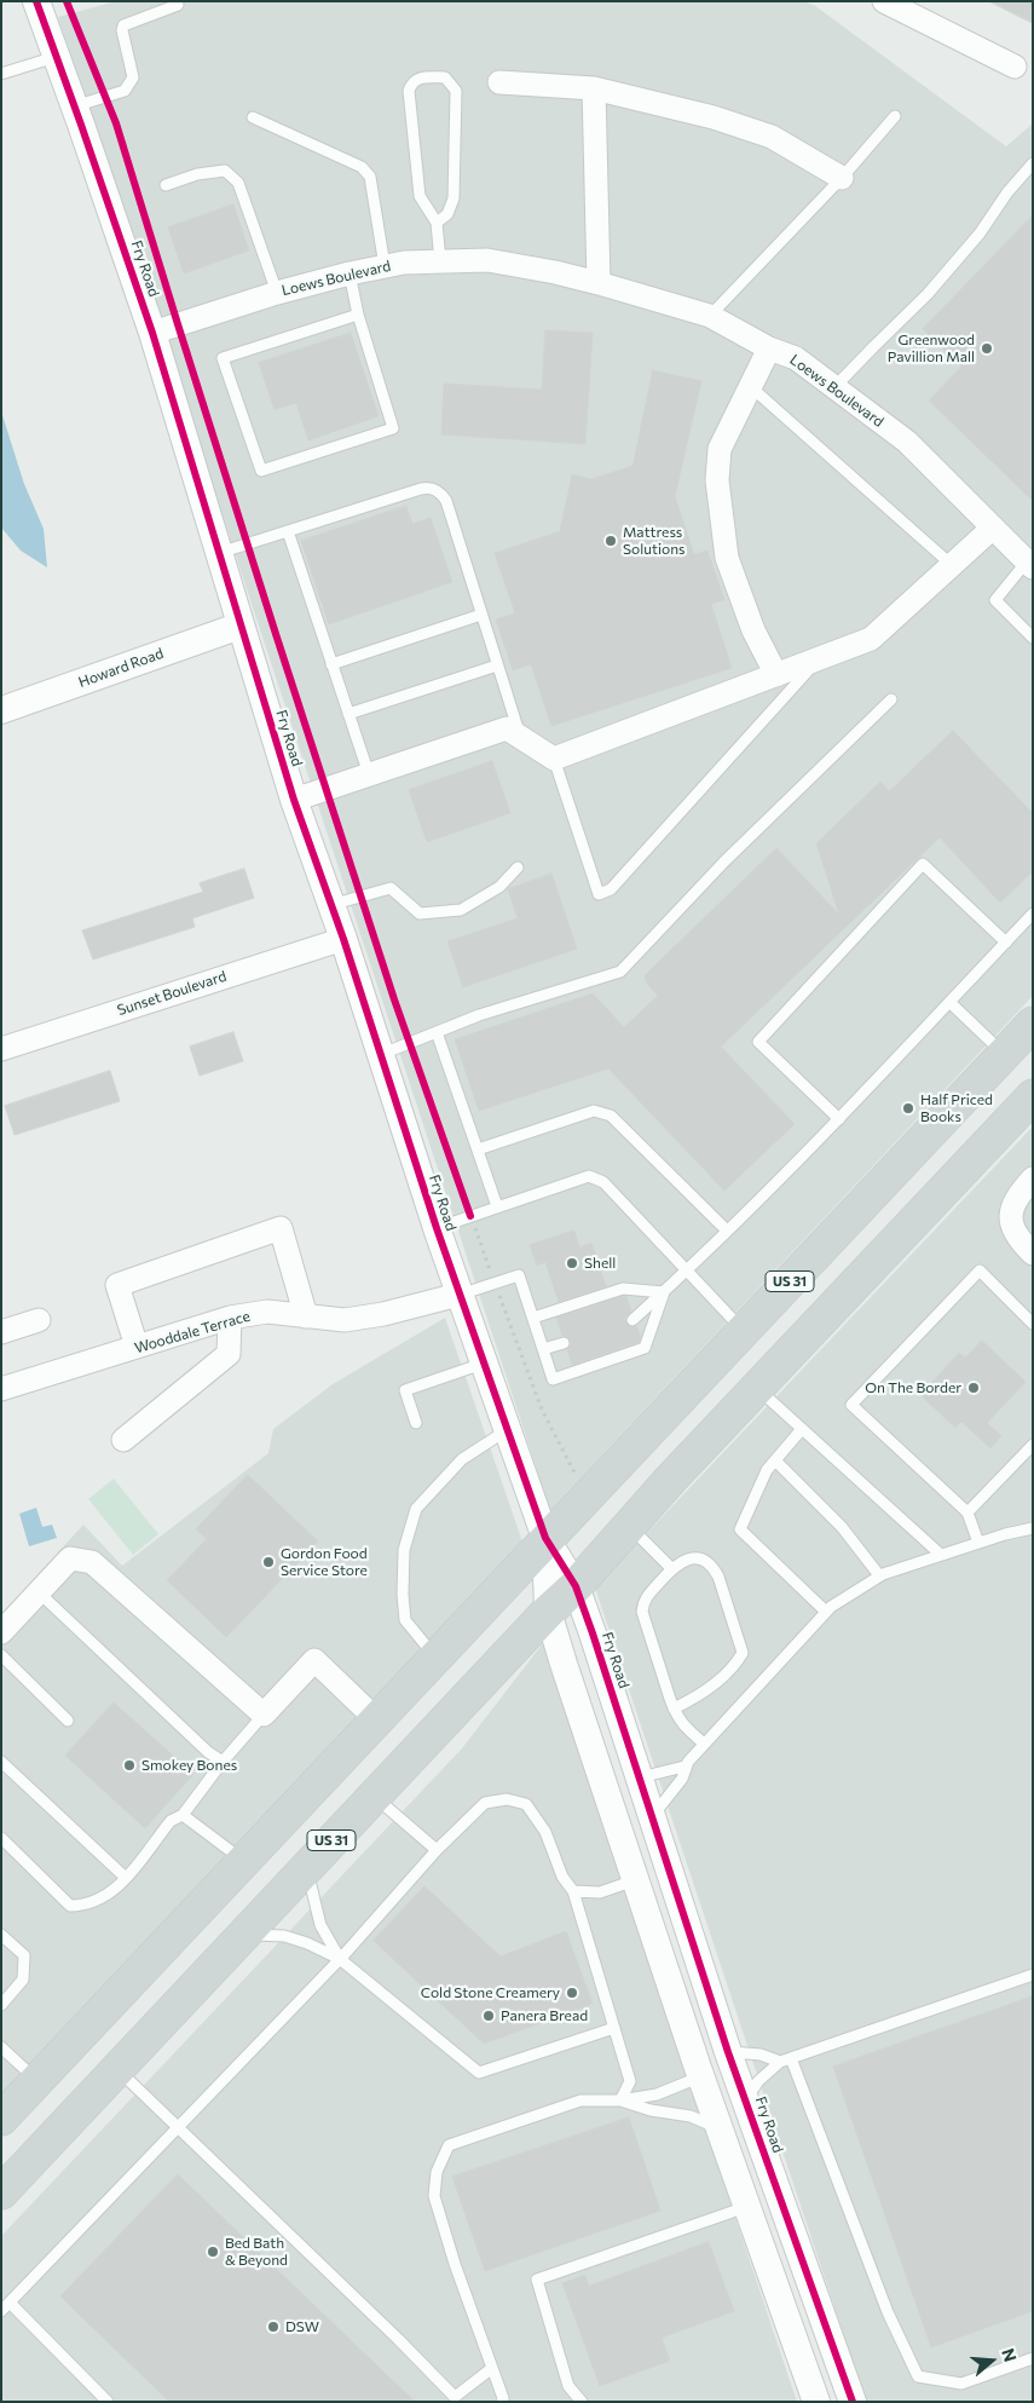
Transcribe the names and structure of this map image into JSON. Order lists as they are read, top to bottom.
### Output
{
  "streets": {
    "main road": ["US 31"],
    "street": [
      "Fry Road",
      "Loews Boulevard",
      "Howard Road",
      "Sunset Boulevard",
      "Wooddale Terrace"
    ]
  },
  "crossings": [
    ["Fry Road", "Loews Boulevard"],
    ["Fry Road", "Howard Road"],
    ["Fry Road", "Sunset Boulevard"],
    ["Fry Road", "US 31"],
    ["Fry Road", "Wooddale Terrace"]
  ],
  "places": [
    "Greenwood Pavillion Mall",
    "Mattress Solutions",
    "Half Priced Books",
    "Shell",
    "On The Border",
    "Gordon Food Service Store",
    "Smokey Bones",
    "Cold Stone Creamery",
    "Panera Bread",
    "Bed Bath & Beyond",
    "DSW"
  ],
  "north": "right"
}
